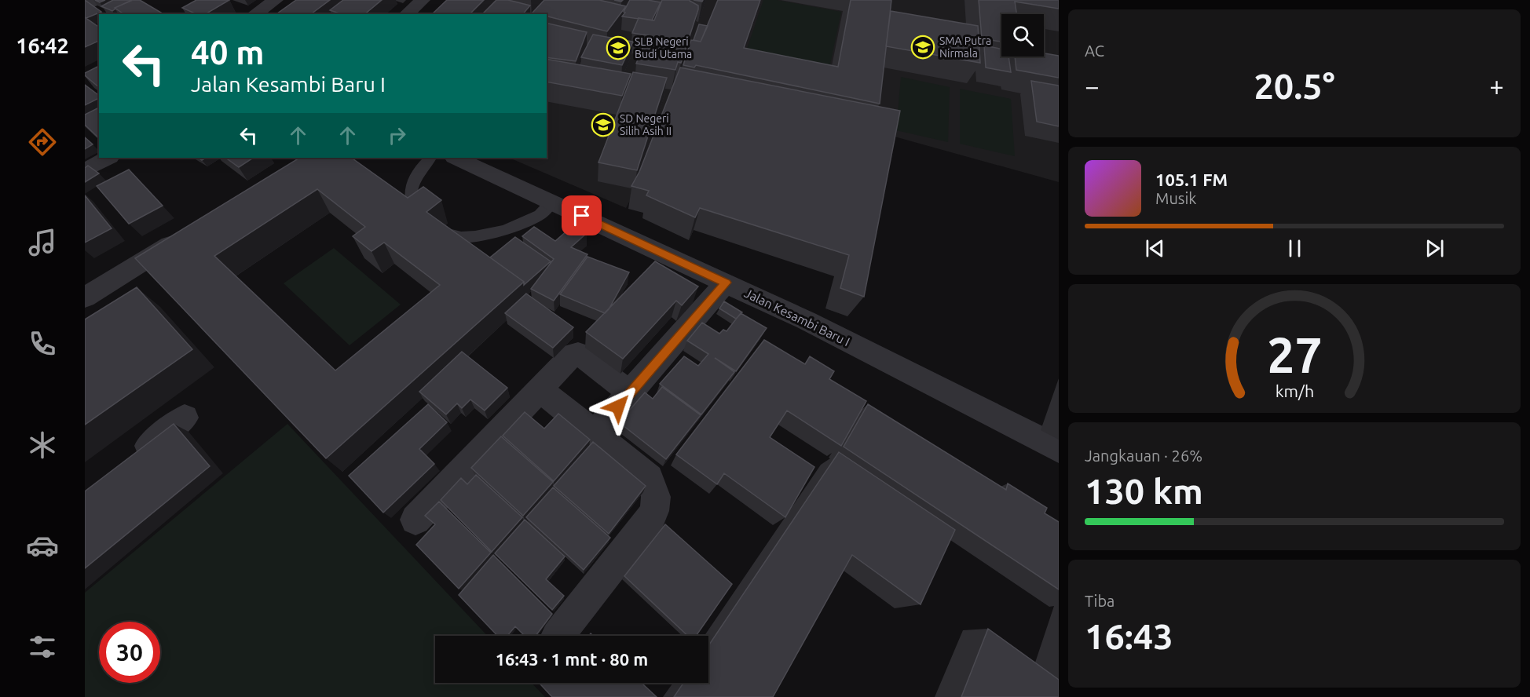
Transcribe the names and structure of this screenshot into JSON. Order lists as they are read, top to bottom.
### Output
{
  "streets": {
    "street": ["Jalan Kesambi Baru I"]
  },
  "places": {
    "school or university": ["SMA Putra Nirmala", "SLB Negeri Budi Utama", "SD Negeri Silih Asih II"]
  },
  "page": {
    "tabs": "16:42",
    "tile": [
      "AC",
      ["Jangkauan · 26%", "130 km"],
      ["Tiba", "16:43"]
    ],
    "turn": ["40 m", "Jalan Kesambi Baru I"],
    "heat": ["−", "20.5°", "+"],
    "song": ["105.1 FM", "Musik"],
    "limit": "30",
    "trip": "16:43 · 1 mnt · 80 m",
    "gauge": ["27", "km/h"]
  }
}
